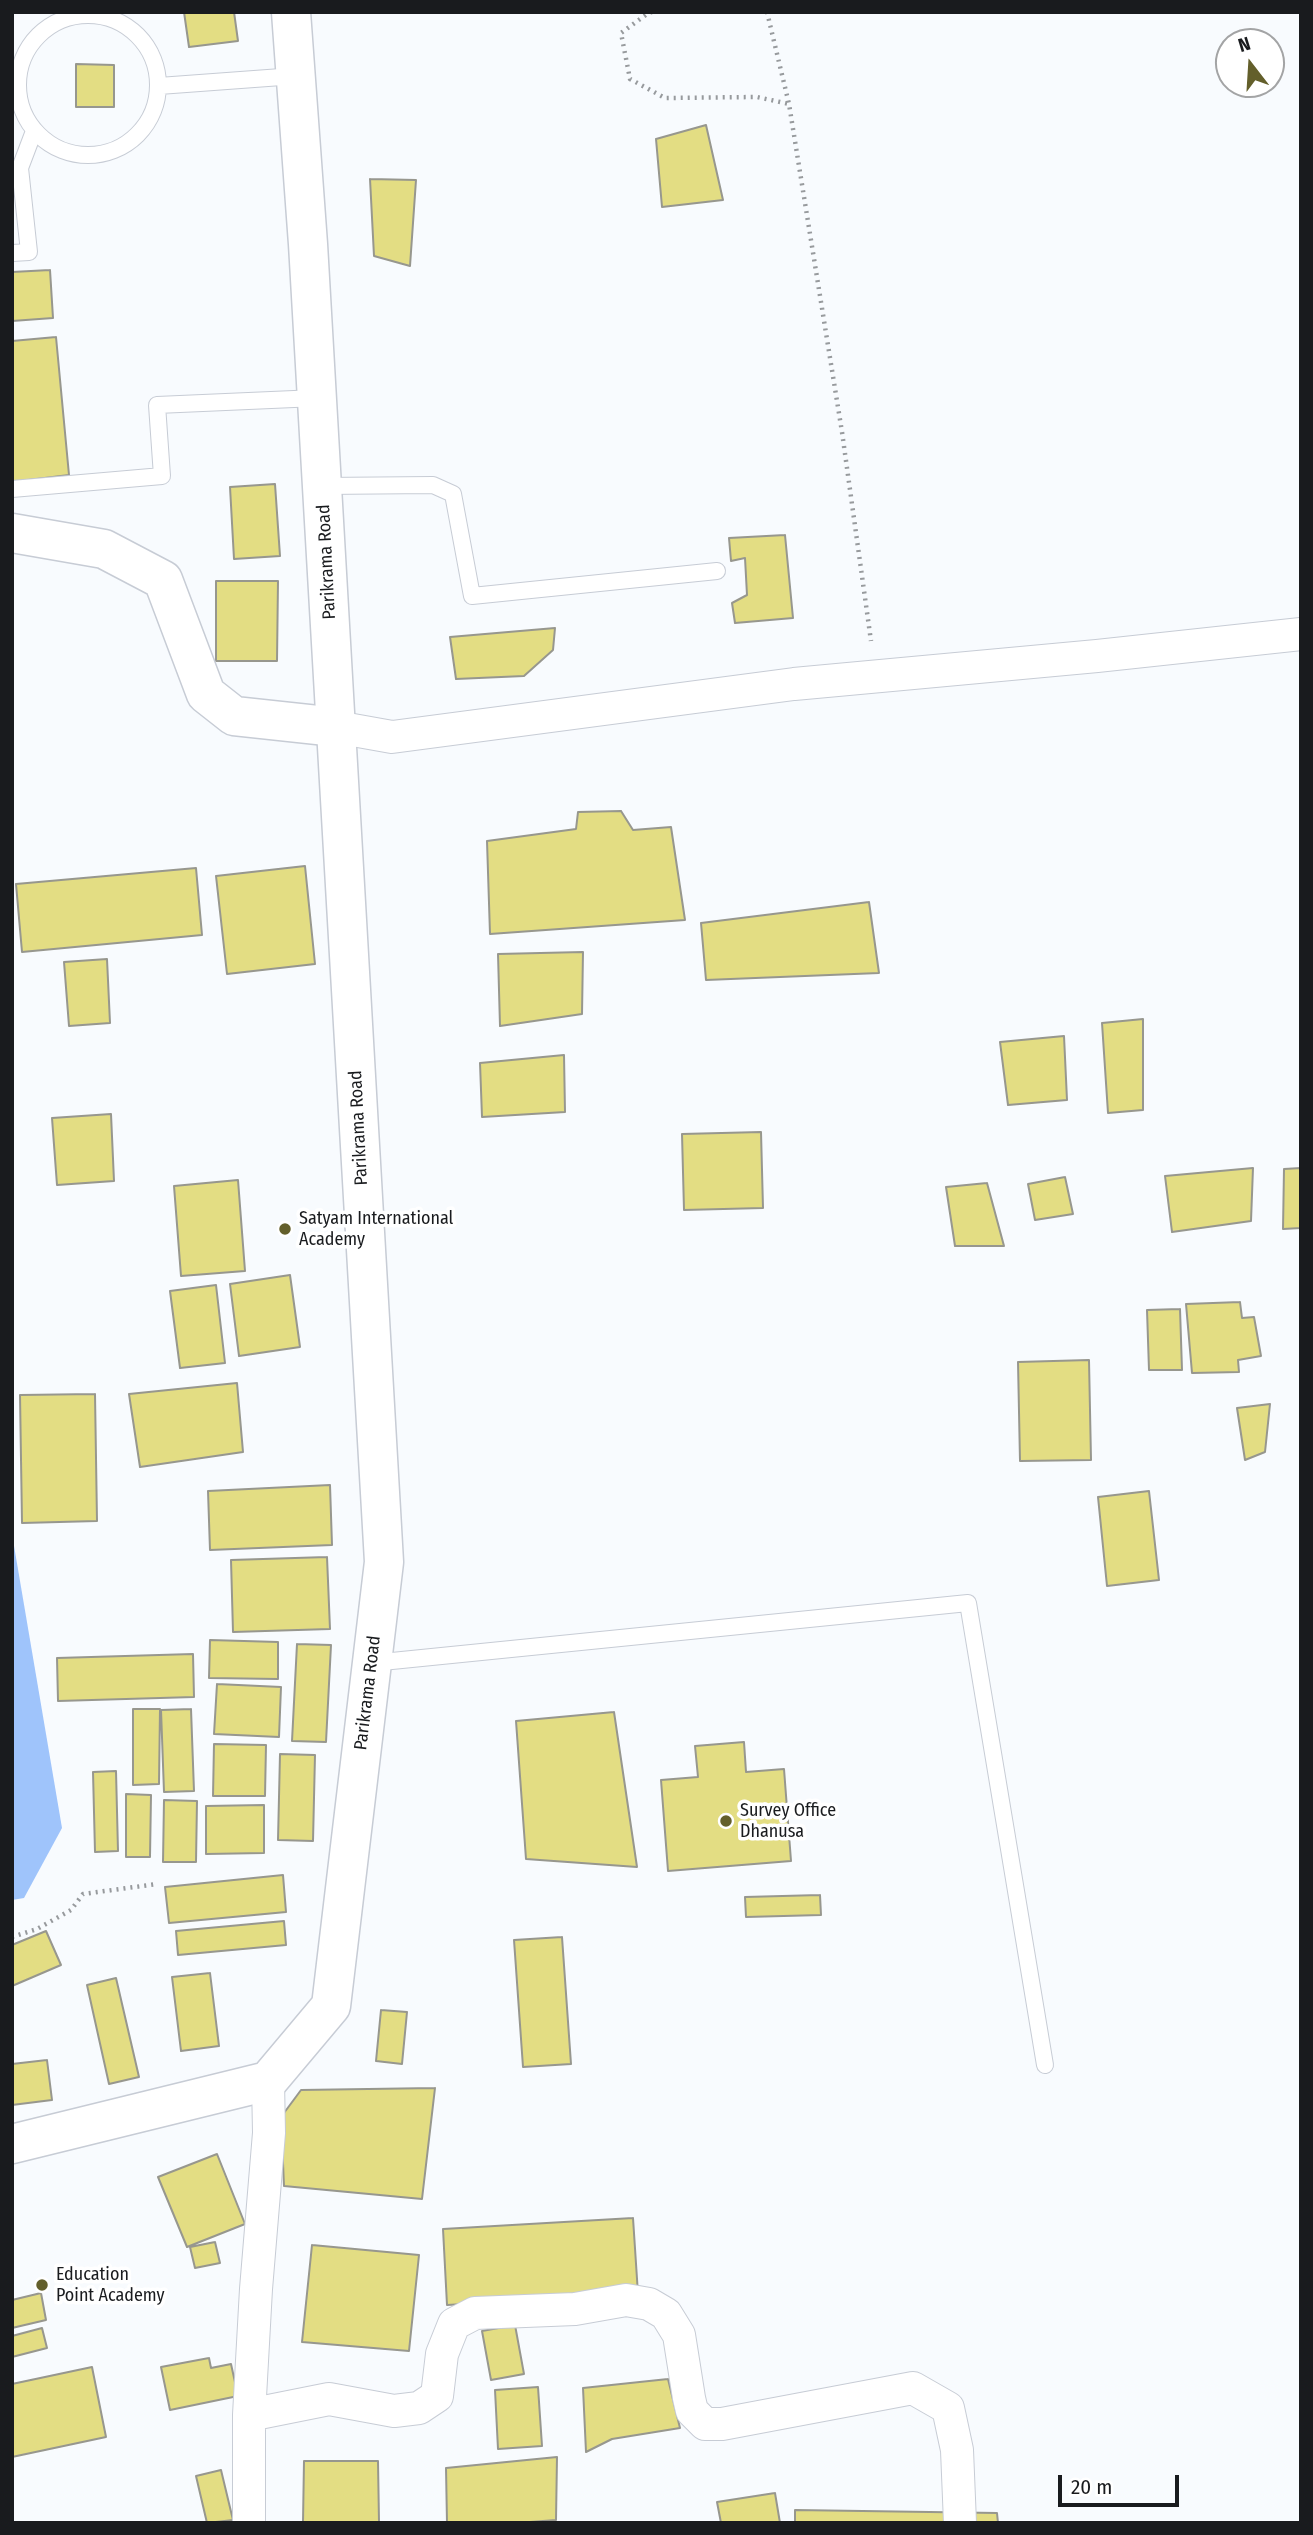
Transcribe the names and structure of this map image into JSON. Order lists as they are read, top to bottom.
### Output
{
  "streets": {
    "main road": ["Parikrama Road"]
  },
  "places": ["Satyam International Academy", "Survey Office Dhanusa", "Education Point Academy"],
  "scale_bar": "20 m",
  "north": "top"
}
